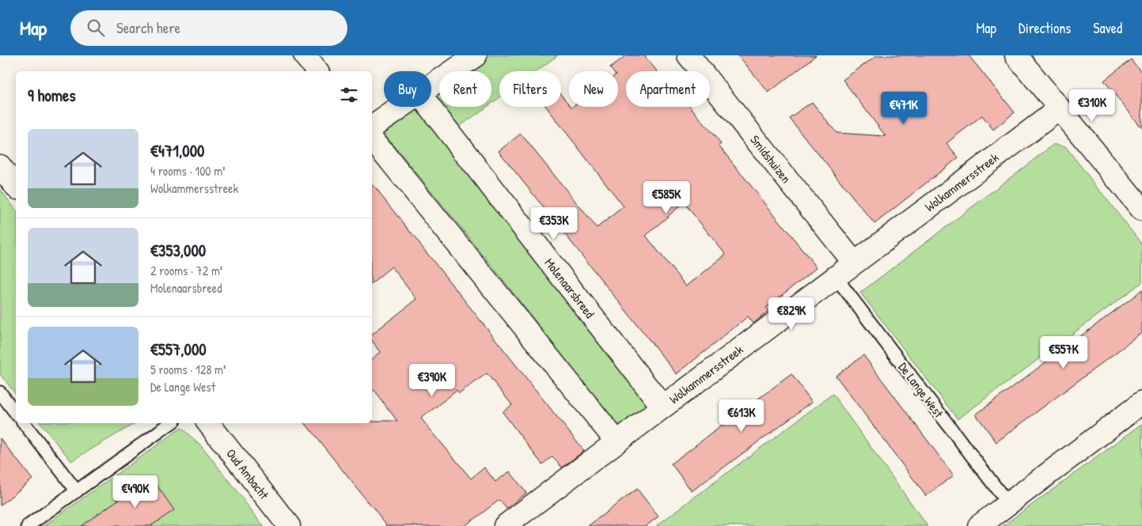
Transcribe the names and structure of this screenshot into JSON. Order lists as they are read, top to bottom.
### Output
{
  "streets": {
    "street": [
      "Smidshuizen",
      "Wolkammersstreek",
      "Molenaarsbreed",
      "Oud Ambacht"
    ],
    "lane": ["De Lange West"]
  },
  "crossings": [
    ["Smidshuizen", "Wolkammersstreek"],
    ["Wolkammersstreek", "Molenaarsbreed"],
    ["Wolkammersstreek", "De Lange West"]
  ],
  "page": {
    "header": "Map",
    "search": "Search here",
    "nav": ["Map", "Directions", "Saved"],
    "chip": [
      "Buy",
      "Rent",
      "Filters",
      "New",
      "Apartment"
    ],
    "heading": "9 homes",
    "price": [
      "€310K",
      "€471K",
      "€585K",
      "€353K",
      "€829K",
      "€557K",
      "€390K",
      "€613K",
      "€490K"
    ],
    "list": [
      {
        "name": "€471,000",
        "note": "4 rooms · 100 m² · Wolkammersstreek"
      },
      {
        "name": "€353,000",
        "note": "2 rooms · 72 m² · Molenaarsbreed"
      },
      {
        "name": "€557,000",
        "note": "5 rooms · 128 m² · De Lange West"
      }
    ]
  }
}
